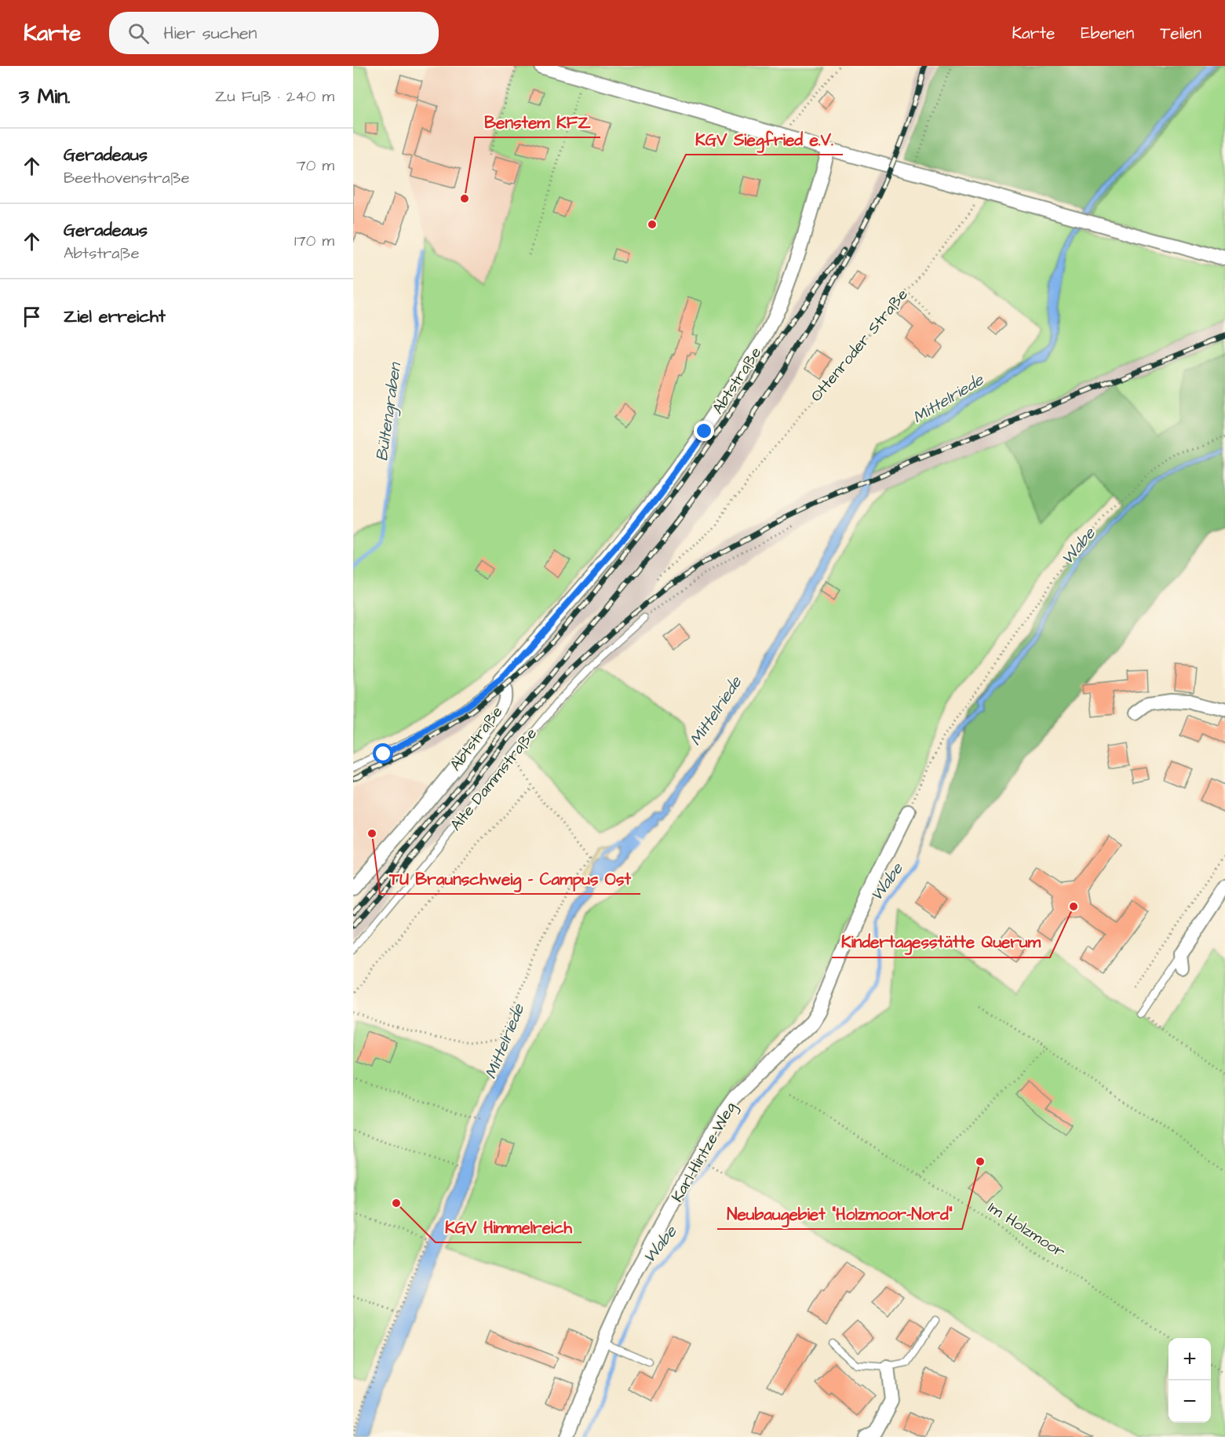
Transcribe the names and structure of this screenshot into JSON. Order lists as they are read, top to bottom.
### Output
{
  "streets": {
    "street": ["Abtstraße", "Karl-Hintze-Weg"],
    "lane": ["Alte Dammstraße"],
    "path": ["Ottenroder Straße", "Im Holzmoor"]
  },
  "water": ["Mittelriede", "Bültengraben", "Wabe"],
  "places": [
    "Benstem KFZ",
    "KGV Siegfried e.V.",
    "TU Braunschweig - Campus Ost",
    "Kindertagesstätte Querum",
    "Neubaugebiet \"Holzmoor-Nord\"",
    "KGV Himmelreich"
  ],
  "page": {
    "header": "Karte",
    "search": "Hier suchen",
    "nav": ["Karte", "Ebenen", "Teilen"],
    "heading": ["3 Min.", "Zu Fuß · 240 m"],
    "list": [
      ["Geradeaus", "Beethovenstraße", "70 m"],
      ["Geradeaus", "Abtstraße", "170 m"],
      "Ziel erreicht"
    ],
    "map_buttons": ["+", "−"]
  }
}
